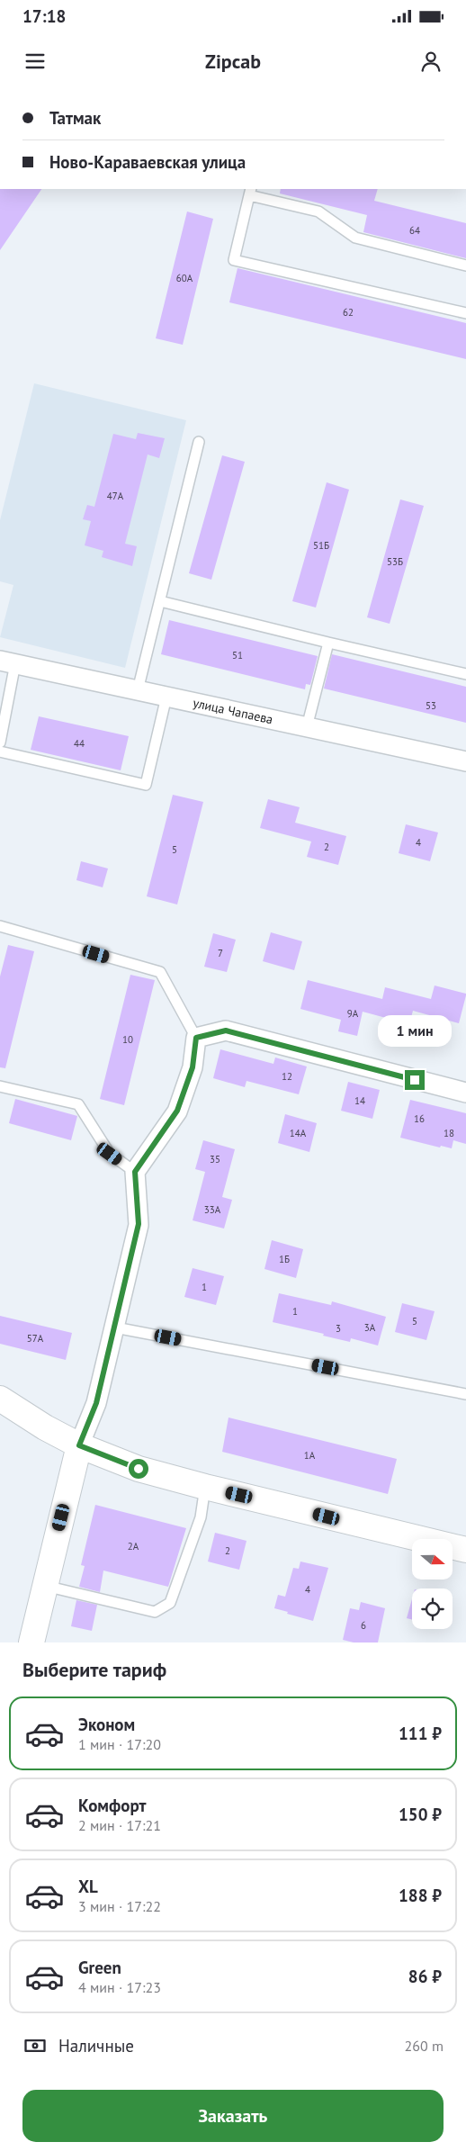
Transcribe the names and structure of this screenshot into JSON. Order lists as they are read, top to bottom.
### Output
{
  "streets": {
    "street": ["улица Чапаева"]
  },
  "house_numbers": [
    "64",
    "60А",
    "62",
    "47А",
    "51Б",
    "53Б",
    "51",
    "53",
    "44",
    "4",
    "2",
    "5",
    "7",
    "9А",
    "10",
    "12",
    "14",
    "16",
    "14А",
    "18",
    "35",
    "33А",
    "1Б",
    "1",
    "1",
    "5",
    "3А",
    "3",
    "57А",
    "1А",
    "2А",
    "2",
    "4",
    "6"
  ],
  "north": "right",
  "page": {
    "status": "17:18",
    "header": "Zipcab",
    "banner": ["Татмак", "Ново-Караваевская улица"],
    "bubble": "1 мин",
    "heading": "Выберите тариф",
    "list": [
      {
        "name": "Эконом",
        "note": "1 мин · 17:20",
        "value": "111 ₽"
      },
      {
        "name": "Комфорт",
        "note": "2 мин · 17:21",
        "value": "150 ₽"
      },
      {
        "name": "XL",
        "note": "3 мин · 17:22",
        "value": "188 ₽"
      },
      {
        "name": "Green",
        "note": "4 мин · 17:23",
        "value": "86 ₽"
      }
    ],
    "pay": ["Наличные", "260 m"],
    "buttons": "Заказать"
  }
}
